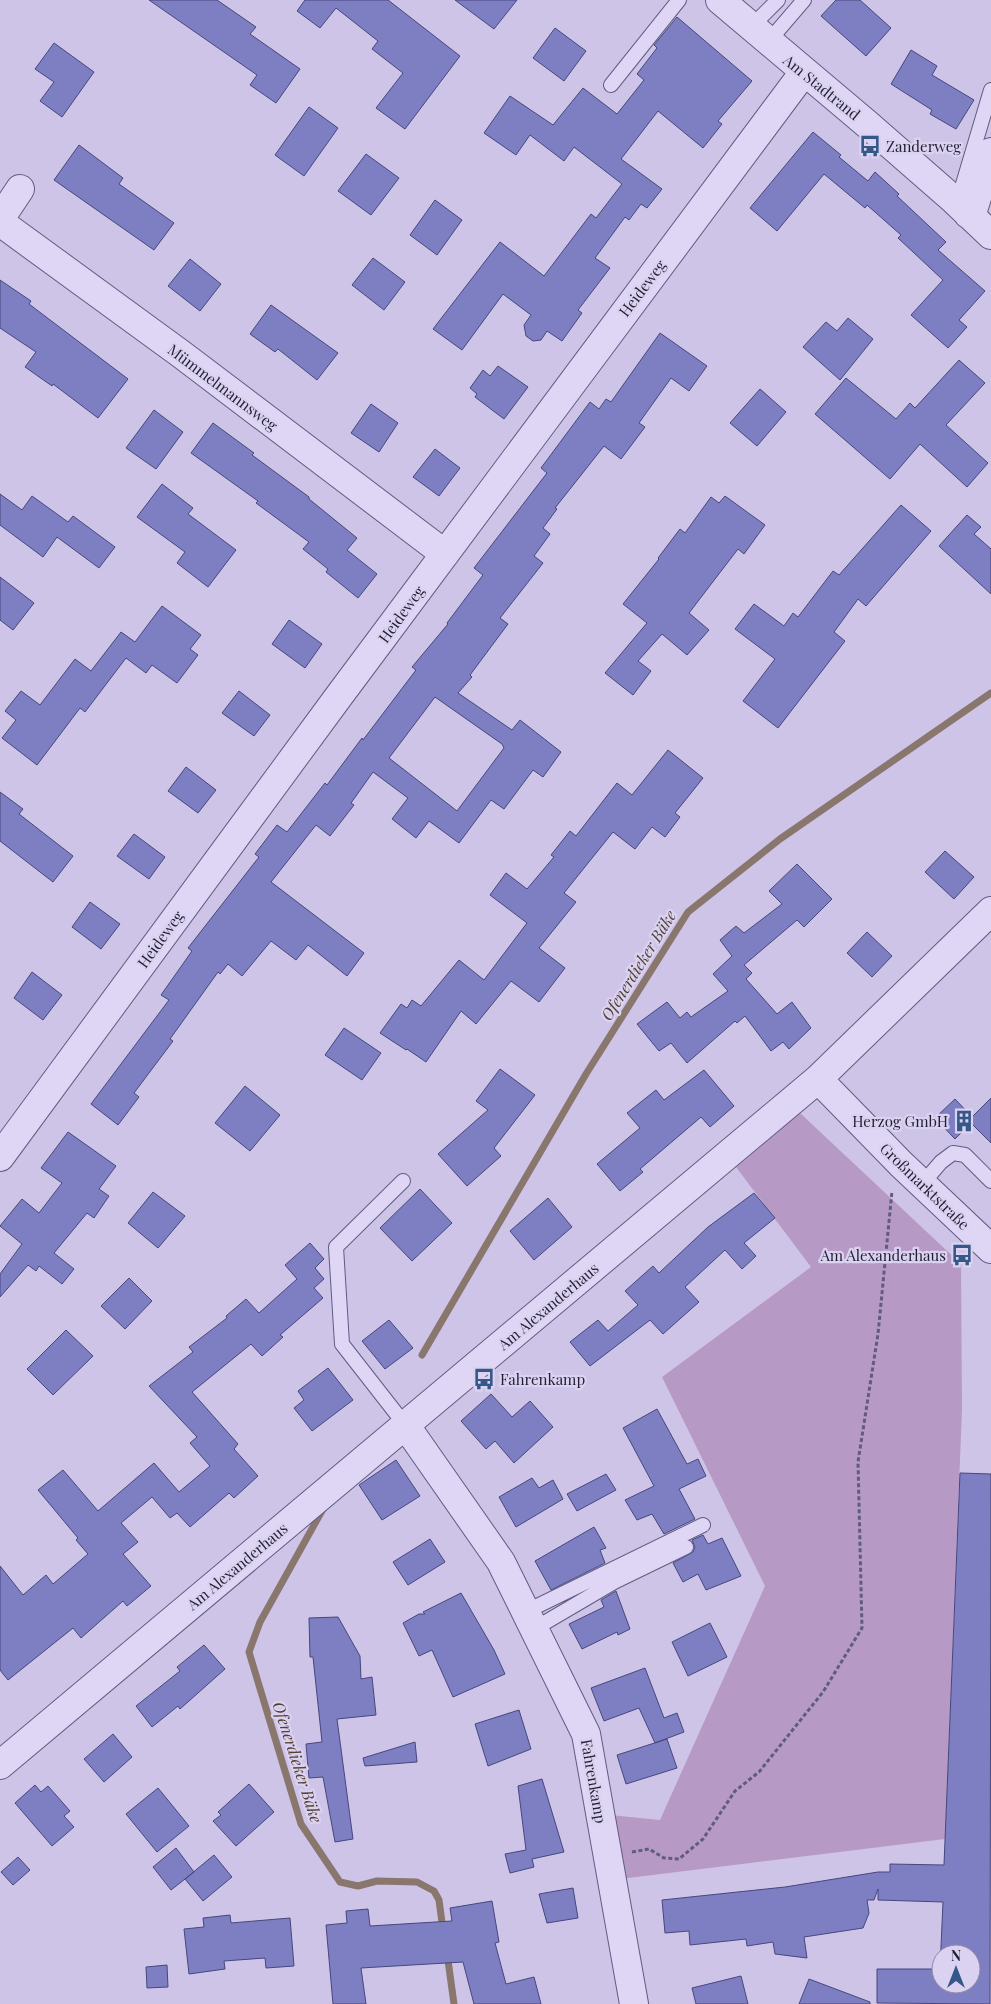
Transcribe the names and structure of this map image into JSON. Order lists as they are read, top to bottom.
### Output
{
  "streets": {
    "street": [
      "Am Stadtrand",
      "Heideweg",
      "Mümmelmannsweg",
      "Großmarktstraße",
      "Am Alexanderhaus",
      "Fahrenkamp"
    ]
  },
  "crossings": [
    ["Am Stadtrand", "Heideweg"],
    ["Heideweg", "Mümmelmannsweg"],
    ["Großmarktstraße", "Am Alexanderhaus"],
    ["Am Alexanderhaus", "Fahrenkamp"]
  ],
  "water": ["Ofenerdieker Bäke"],
  "places": {
    "bus stop": ["Zanderweg", "Am Alexanderhaus", "Fahrenkamp"],
    "building": ["Herzog GmbH"]
  },
  "north": "top"
}
